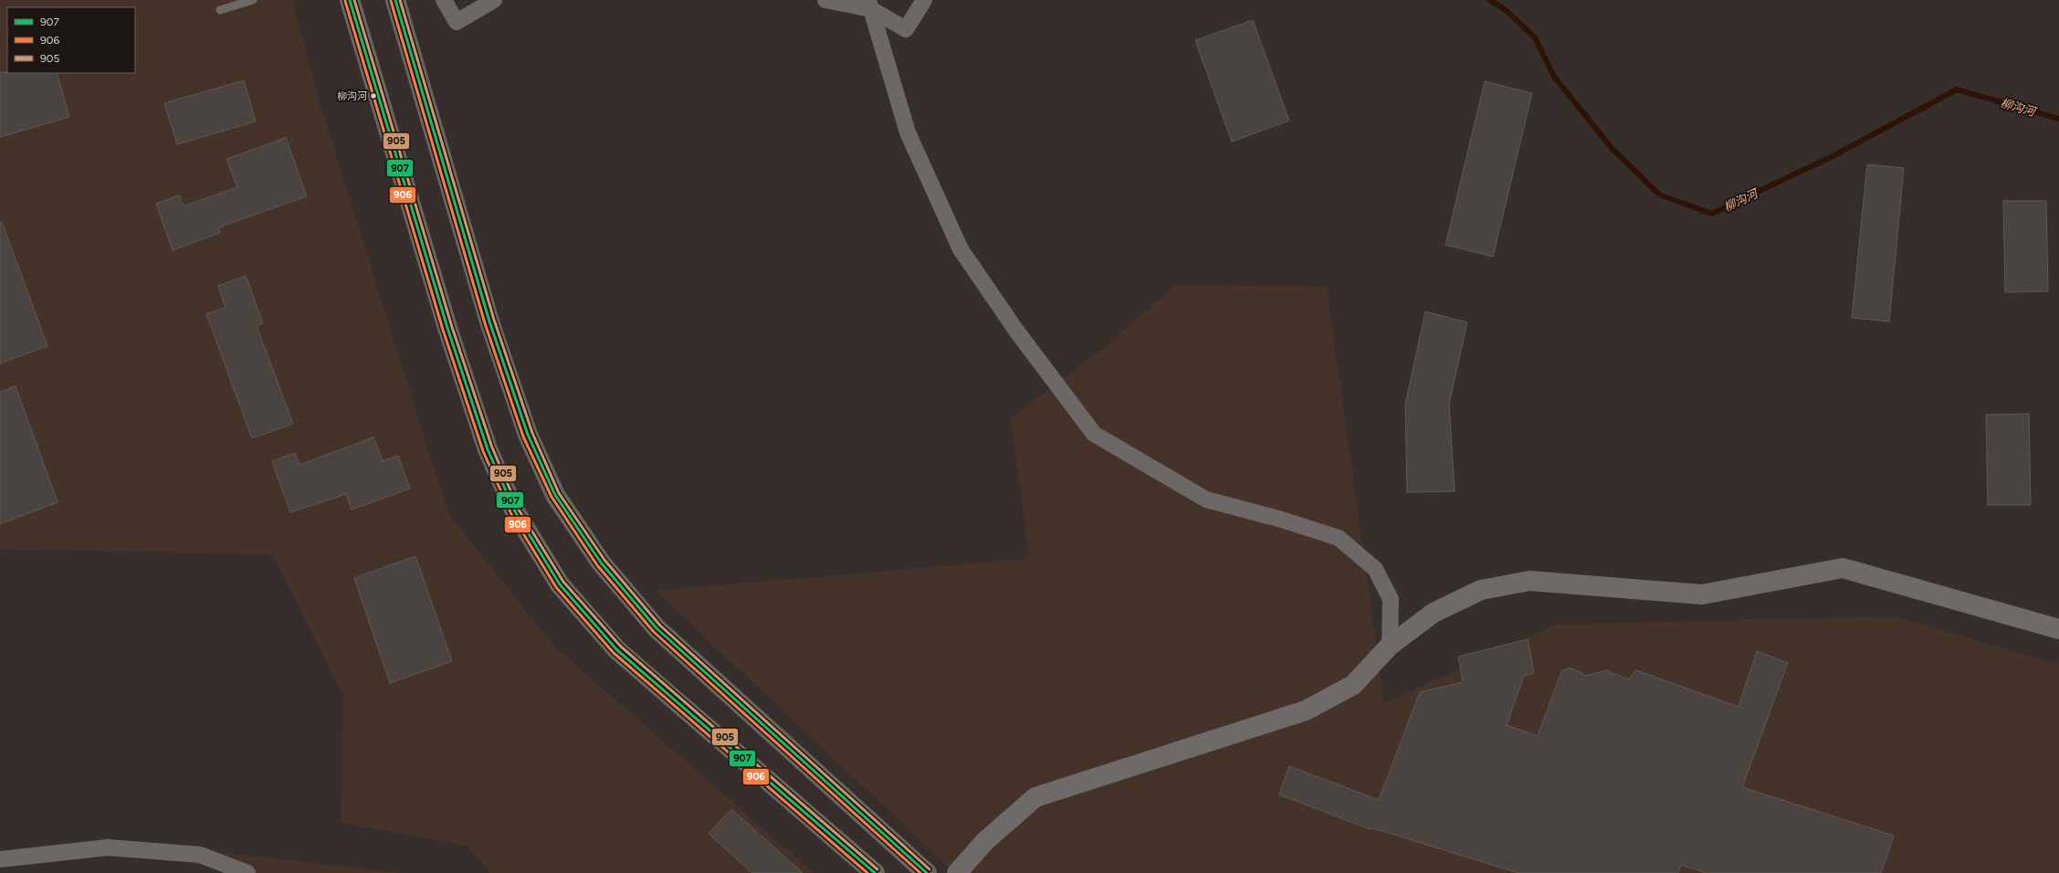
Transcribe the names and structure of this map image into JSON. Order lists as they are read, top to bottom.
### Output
{
  "water": ["柳沟河"],
  "places": ["柳沟河"],
  "lines": ["transit line 907", "transit line 905", "transit line 906"],
  "legend": ["907", "906", "905"]
}
